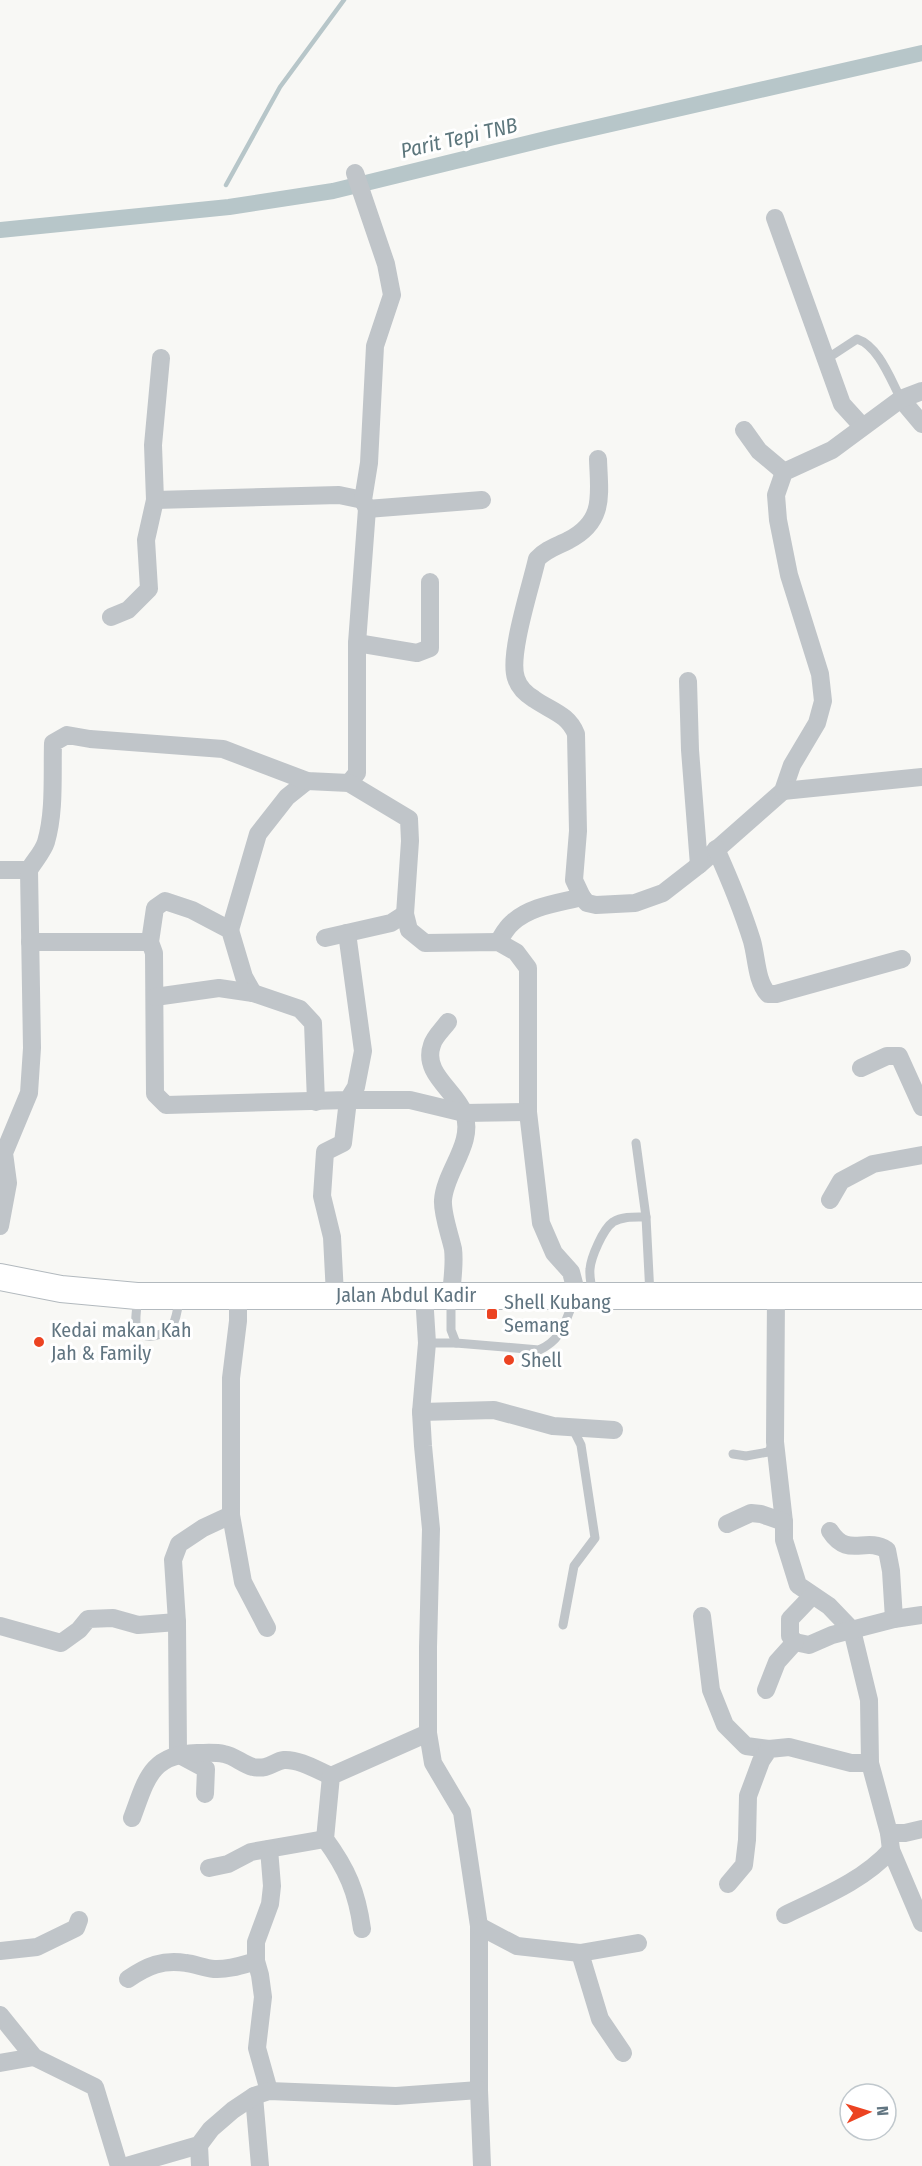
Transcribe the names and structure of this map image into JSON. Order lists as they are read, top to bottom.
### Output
{
  "streets": {
    "main road": ["Jalan Abdul Kadir"]
  },
  "water": ["Parit Tepi TNB"],
  "places": {
    "transit": ["Shell Kubang Semang"],
    "other": ["Kedai makan Kah Jah & Family", "Shell"]
  },
  "north": "right"
}
